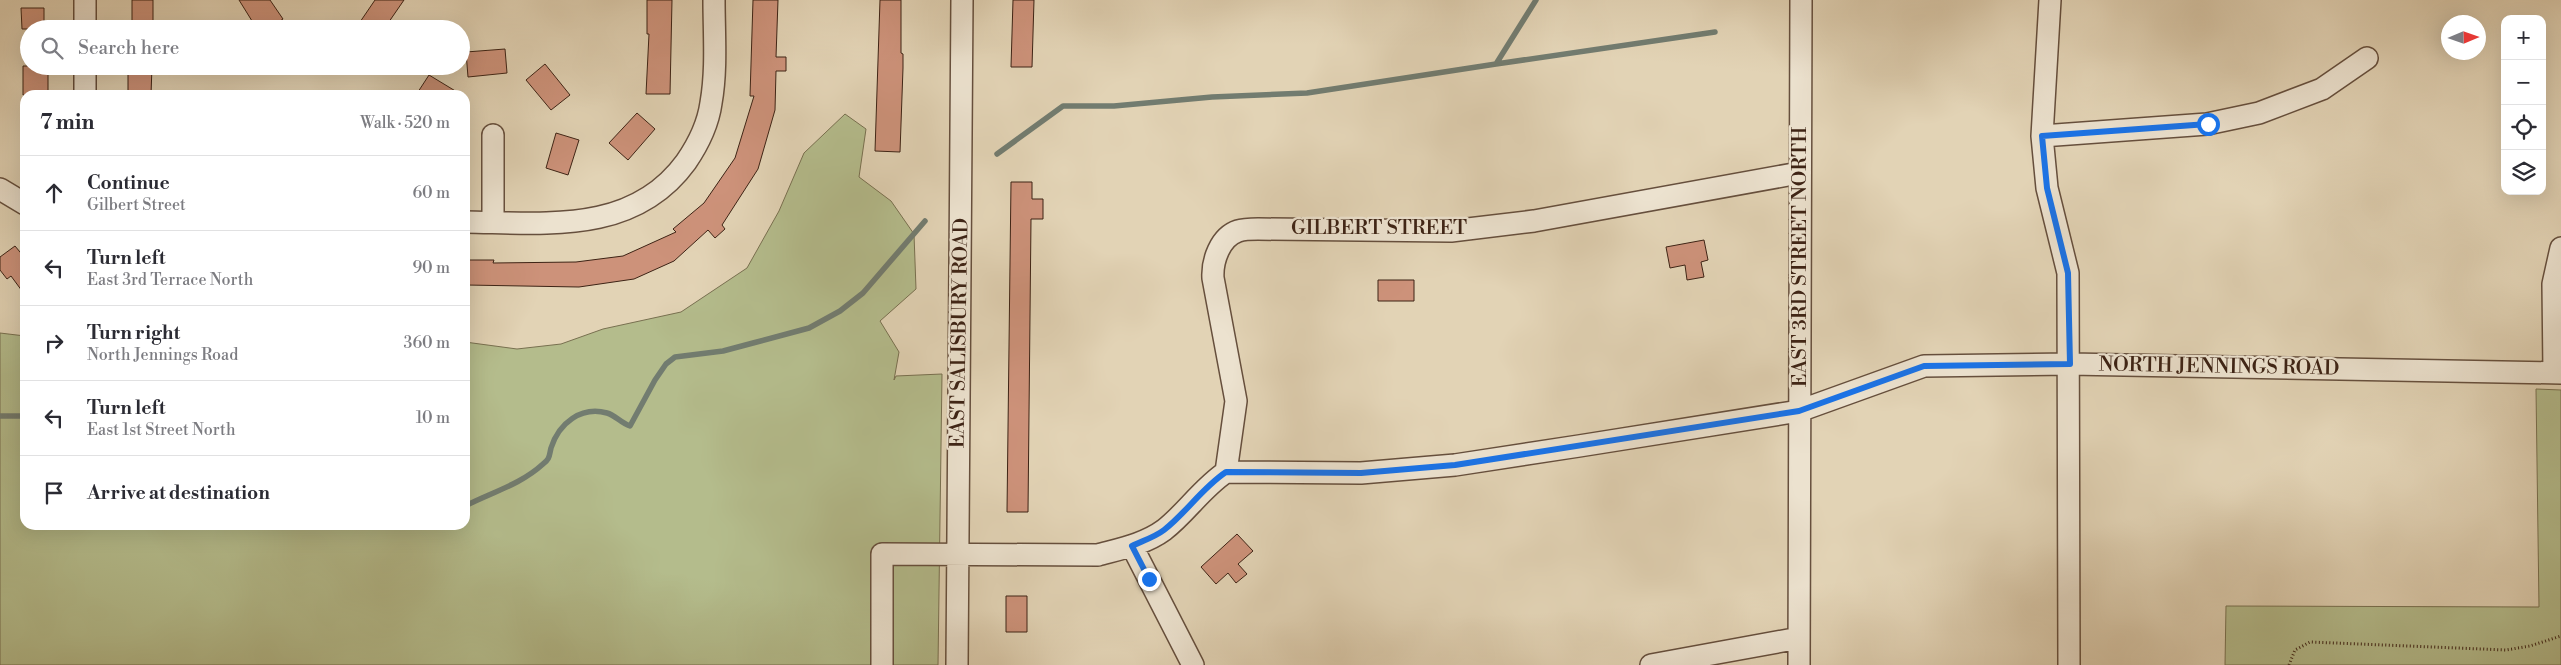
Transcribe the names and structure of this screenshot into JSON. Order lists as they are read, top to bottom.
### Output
{
  "streets": {
    "street": [
      "GILBERT STREET",
      "EAST 3RD STREET NORTH",
      "EAST SALISBURY ROAD",
      "NORTH JENNINGS ROAD"
    ]
  },
  "crossings": [
    ["GILBERT STREET", "EAST 3RD STREET NORTH"],
    ["GILBERT STREET", "NORTH JENNINGS ROAD"],
    ["EAST 3RD STREET NORTH", "NORTH JENNINGS ROAD"]
  ],
  "north": "right",
  "page": {
    "map_buttons": ["+", "−"],
    "search": "Search here",
    "heading": ["7 min", "Walk · 520 m"],
    "list": [
      ["Continue", "Gilbert Street", "60 m"],
      ["Turn left", "East 3rd Terrace North", "90 m"],
      ["Turn right", "North Jennings Road", "360 m"],
      ["Turn left", "East 1st Street North", "10 m"],
      "Arrive at destination"
    ]
  }
}
